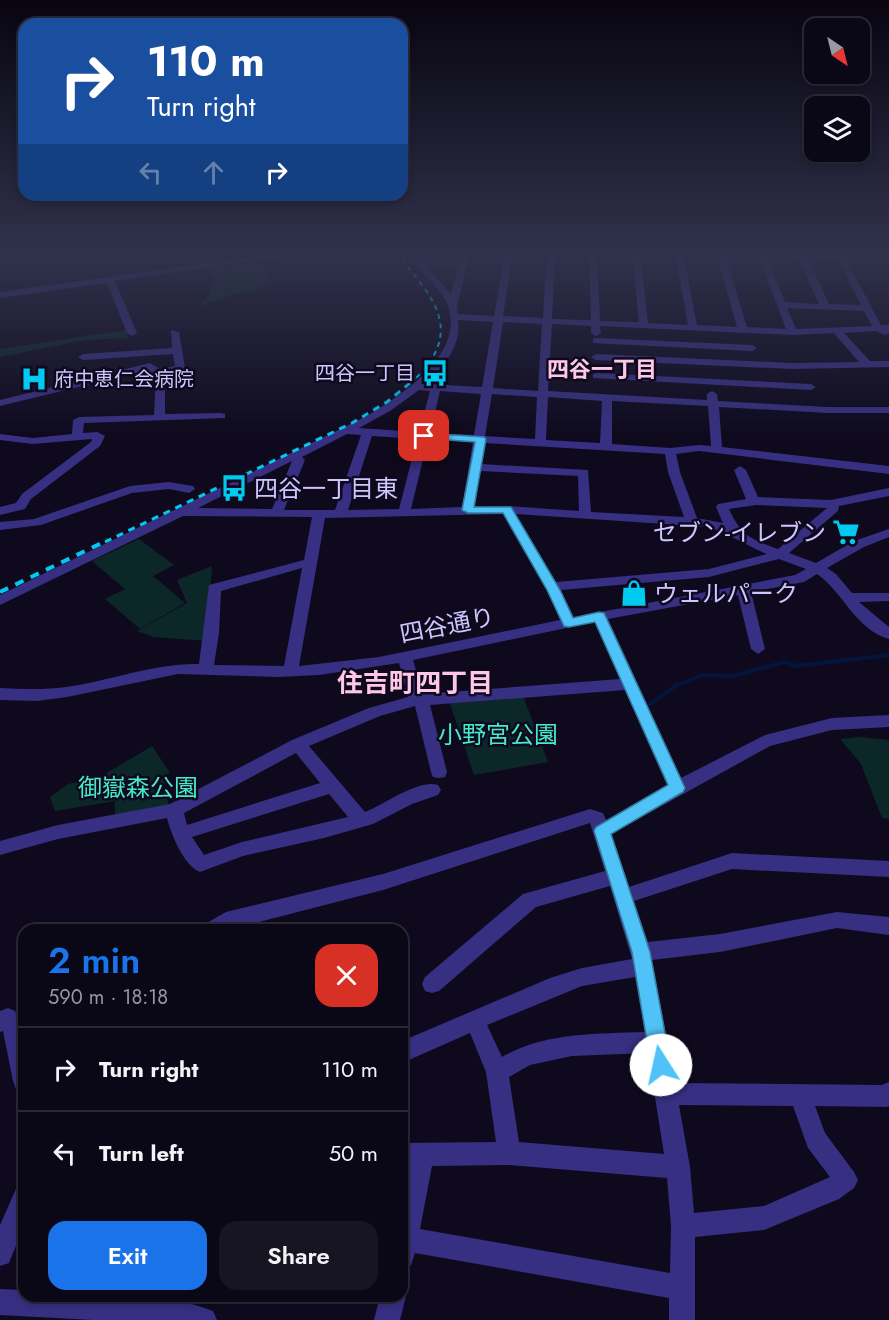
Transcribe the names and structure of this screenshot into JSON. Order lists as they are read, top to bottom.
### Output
{
  "streets": {
    "street": ["四谷通り"]
  },
  "districts": ["四谷一丁目", "住吉町四丁目"],
  "parks": ["小野宮公園", "御嶽森公園"],
  "places": {
    "bus stop": ["四谷一丁目", "四谷一丁目東"],
    "hospital": ["府中恵仁会病院"],
    "supermarket": ["セブン-イレブン"],
    "shop": ["ウェルパーク"]
  },
  "north": "bottom right",
  "page": {
    "turn": ["110 m", "Turn right"],
    "heading": ["2 min", "590 m · 18:18"],
    "list": [
      {
        "name": "Turn right",
        "value": "110 m"
      },
      {
        "name": "Turn left",
        "value": "50 m"
      }
    ],
    "buttons": ["Exit", "Share"]
  }
}
